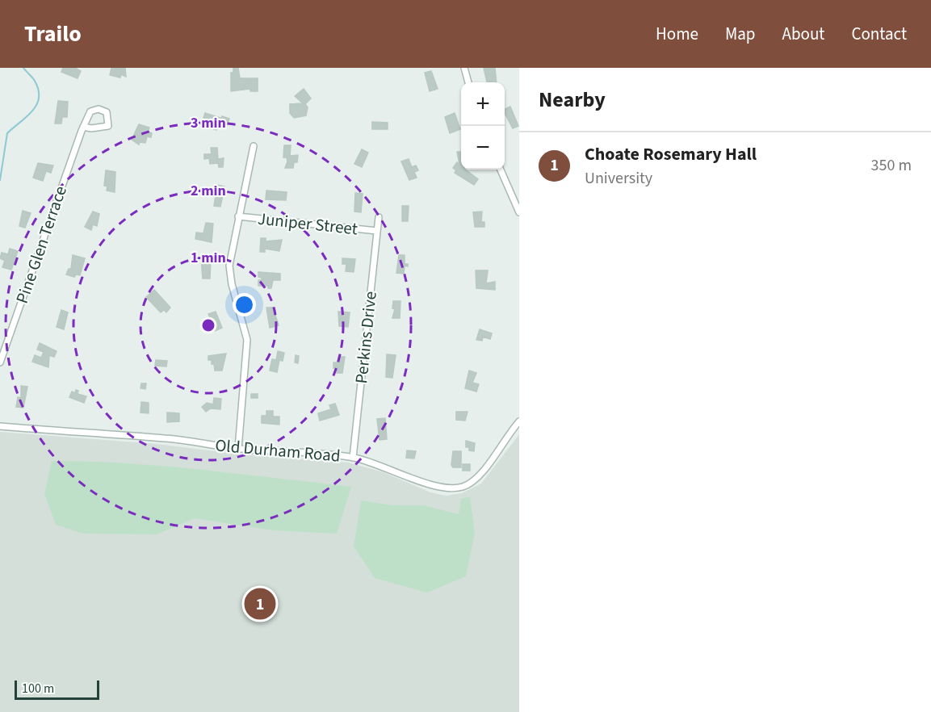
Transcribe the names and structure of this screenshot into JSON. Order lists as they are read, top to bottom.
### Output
{
  "streets": {
    "street": [
      "Juniper Street",
      "Pine Glen Terrace",
      "Perkins Drive",
      "Old Durham Road"
    ]
  },
  "crossings": [
    ["Juniper Street", "Perkins Drive"],
    ["Perkins Drive", "Old Durham Road"]
  ],
  "scale_bar": "100 m",
  "page": {
    "header": "Trailo",
    "nav": [
      "Home",
      "Map",
      "About",
      "Contact"
    ],
    "heading": "Nearby",
    "map_buttons": ["+", "−"],
    "list": [
      {
        "mark": "1",
        "name": "Choate Rosemary Hall",
        "note": "University",
        "value": "350 m"
      }
    ],
    "pins": "1",
    "scale": "100 m"
  },
  "rings": ["3 min", "2 min", "1 min"]
}
